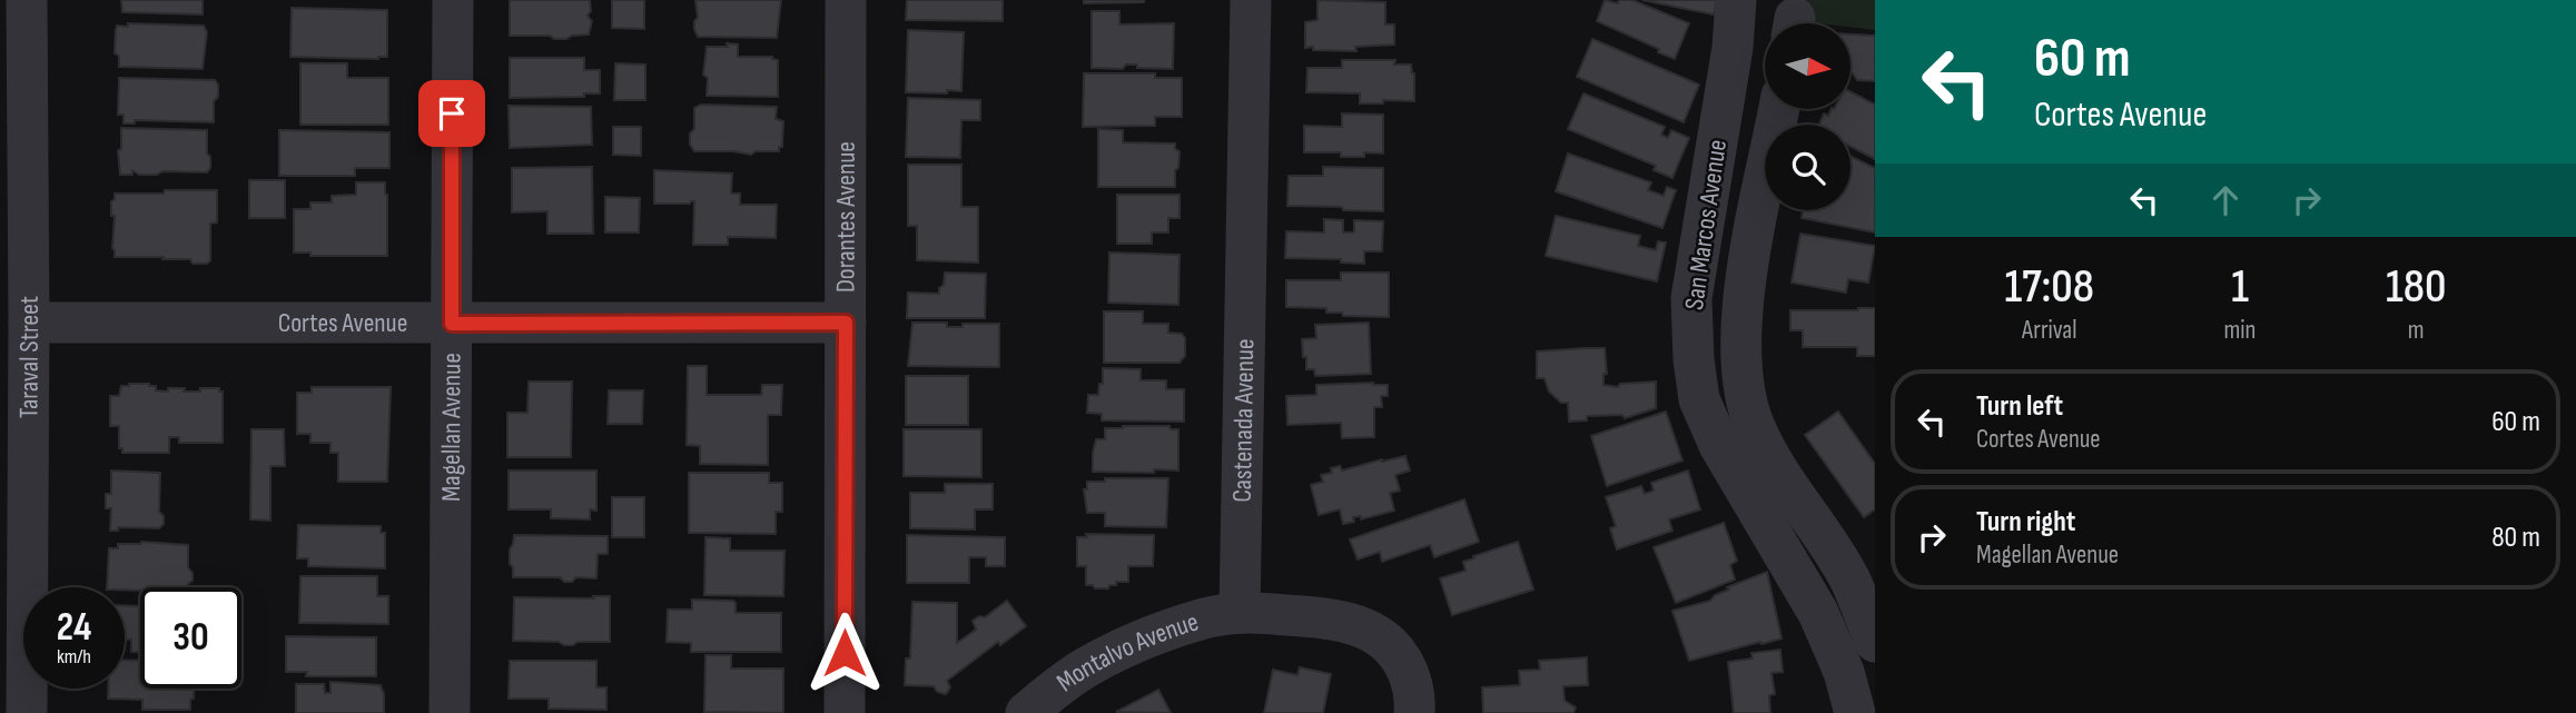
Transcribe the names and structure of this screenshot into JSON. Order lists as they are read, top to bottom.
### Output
{
  "streets": {
    "street": [
      "Dorantes Avenue",
      "San Marcos Avenue",
      "Cortes Avenue",
      "Taraval Street",
      "Castenada Avenue",
      "Magellan Avenue",
      "Montalvo Avenue"
    ]
  },
  "crossings": [
    ["Dorantes Avenue", "Cortes Avenue"],
    ["Cortes Avenue", "Taraval Street"],
    ["Cortes Avenue", "Magellan Avenue"],
    ["Castenada Avenue", "Montalvo Avenue"]
  ],
  "north": "right",
  "page": {
    "turn": ["60 m", "Cortes Avenue"],
    "eta": [
      "17:08",
      "Arrival",
      "1",
      "min",
      "180",
      "m"
    ],
    "list": [
      {
        "name": "Turn left",
        "note": "Cortes Avenue",
        "value": "60 m"
      },
      {
        "name": "Turn right",
        "note": "Magellan Avenue",
        "value": "80 m"
      }
    ],
    "speed": "24 km/h",
    "limit": "30"
  }
}
